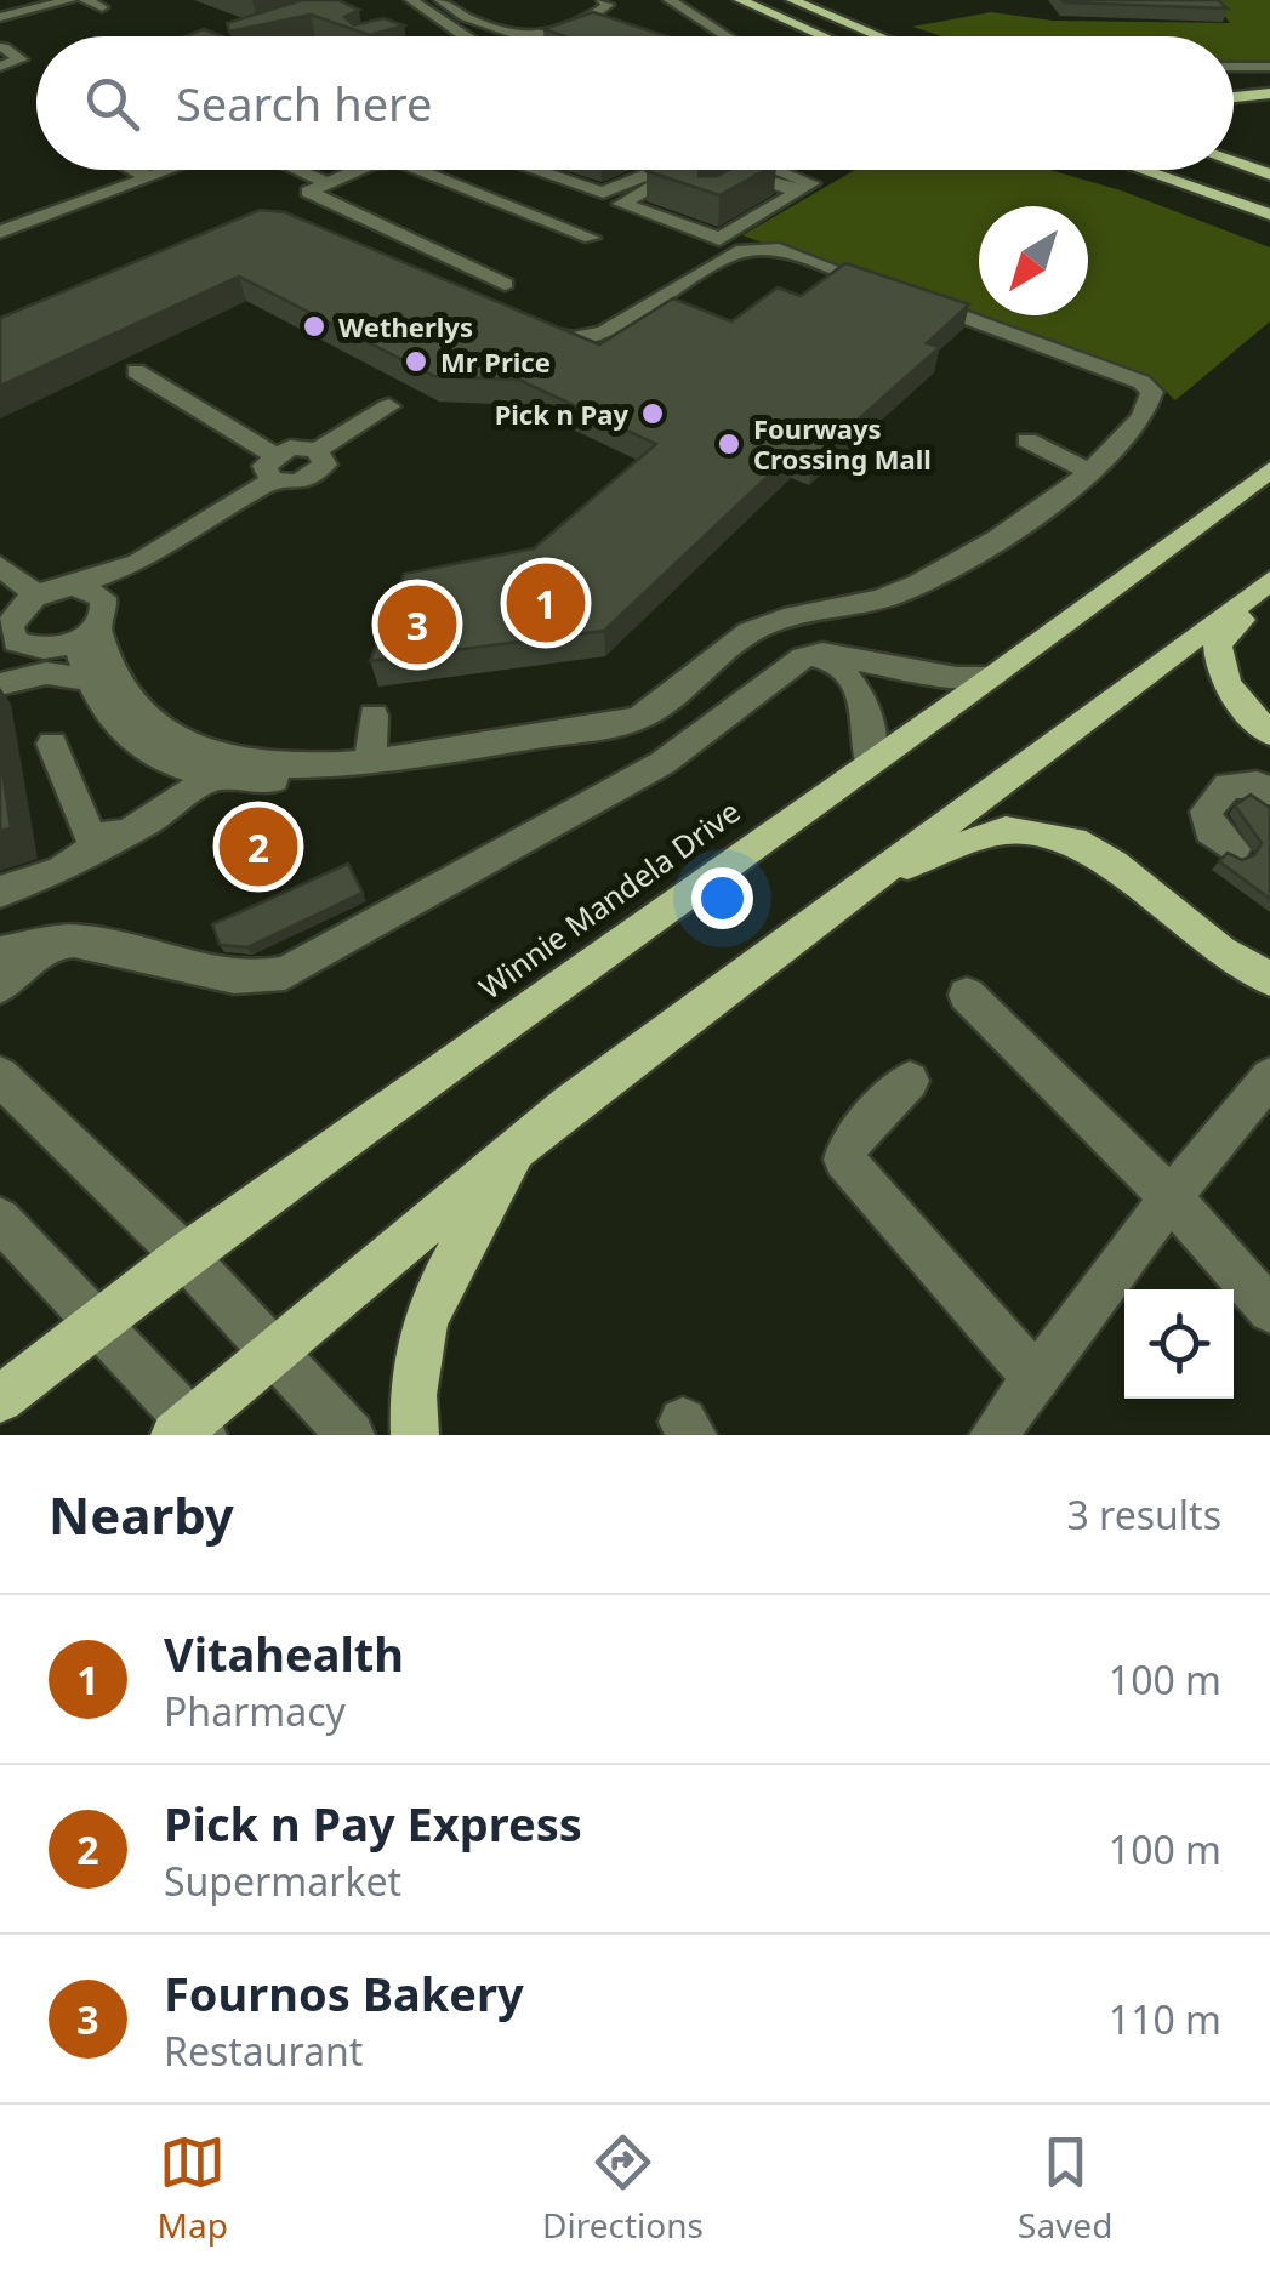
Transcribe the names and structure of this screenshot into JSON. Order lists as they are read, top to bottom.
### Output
{
  "streets": {
    "main road": ["Winnie Mandela Drive"]
  },
  "places": [
    "Wetherlys",
    "Mr Price",
    "Pick n Pay",
    "Fourways Crossing Mall"
  ],
  "north": "bottom left",
  "page": {
    "search": "Search here",
    "pins": ["1", "3", "2"],
    "heading": ["Nearby", "3 results"],
    "list": [
      {
        "mark": "1",
        "name": "Vitahealth",
        "note": "Pharmacy",
        "value": "100 m"
      },
      {
        "mark": "2",
        "name": "Pick n Pay Express",
        "note": "Supermarket",
        "value": "100 m"
      },
      {
        "mark": "3",
        "name": "Fournos Bakery",
        "note": "Restaurant",
        "value": "110 m"
      }
    ],
    "nav": ["Map", "Directions", "Saved"]
  }
}
